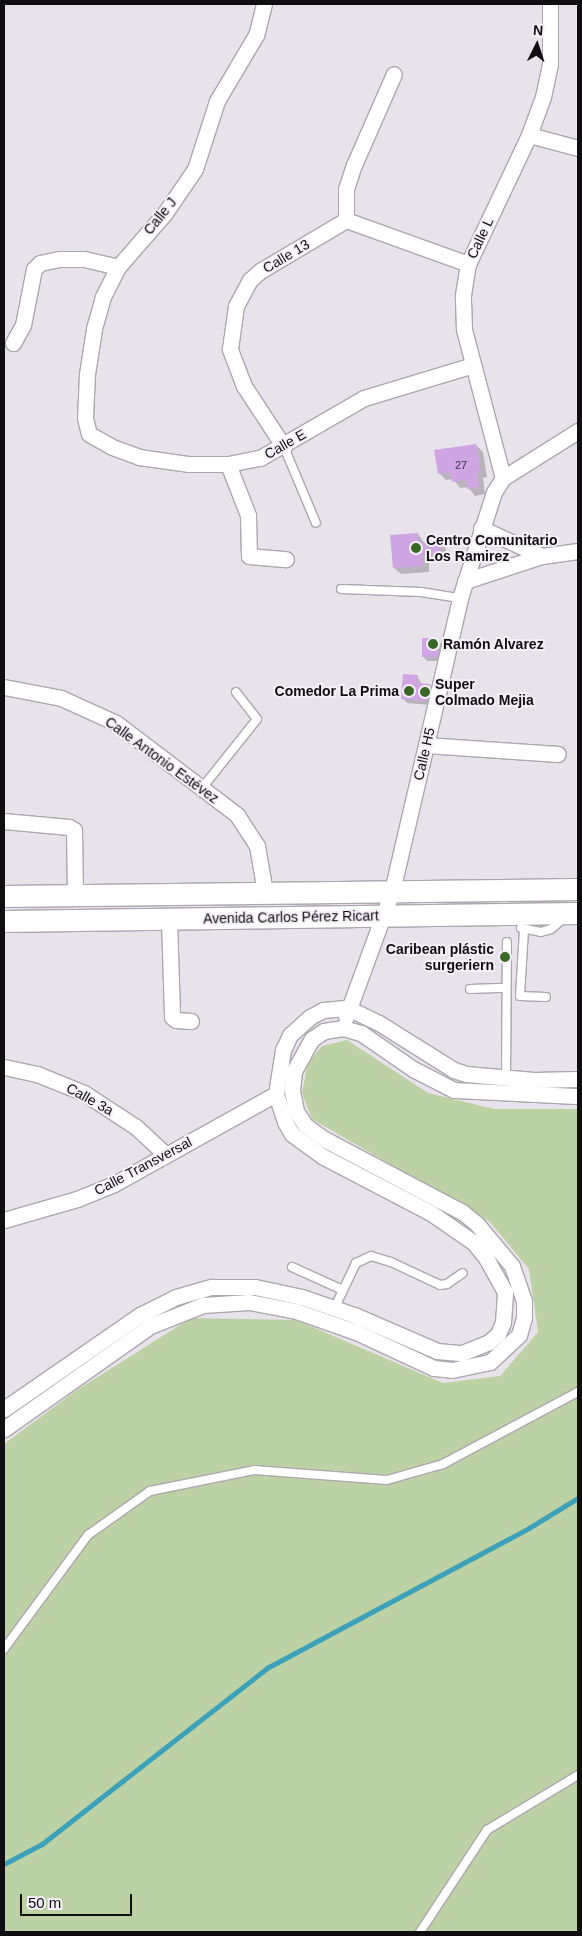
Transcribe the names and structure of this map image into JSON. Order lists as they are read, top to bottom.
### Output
{
  "streets": {
    "main road": ["Avenida Carlos Pérez Ricart"],
    "street": [
      "Calle J",
      "Calle L",
      "Calle 13",
      "Calle E",
      "Calle H5",
      "Calle Antonio Estévez",
      "Calle 3a",
      "Calle Transversal"
    ]
  },
  "crossings": [
    ["Calle J", "Calle E"],
    ["Calle L", "Calle E"],
    ["Calle L", "Calle H5"],
    ["Calle 13", "Calle E"],
    ["Calle H5", "Avenida Carlos Pérez Ricart"],
    ["Calle Antonio Estévez", "Avenida Carlos Pérez Ricart"],
    ["Calle 3a", "Calle Transversal"]
  ],
  "places": [
    "Centro Comunitario Los Ramirez",
    "Ramón Alvarez",
    "Comedor La Prima",
    "Super Colmado Mejia",
    "Caribean plástic surgeriern"
  ],
  "house_numbers": ["27"],
  "scale_bar": "50 m",
  "north": "top"
}
